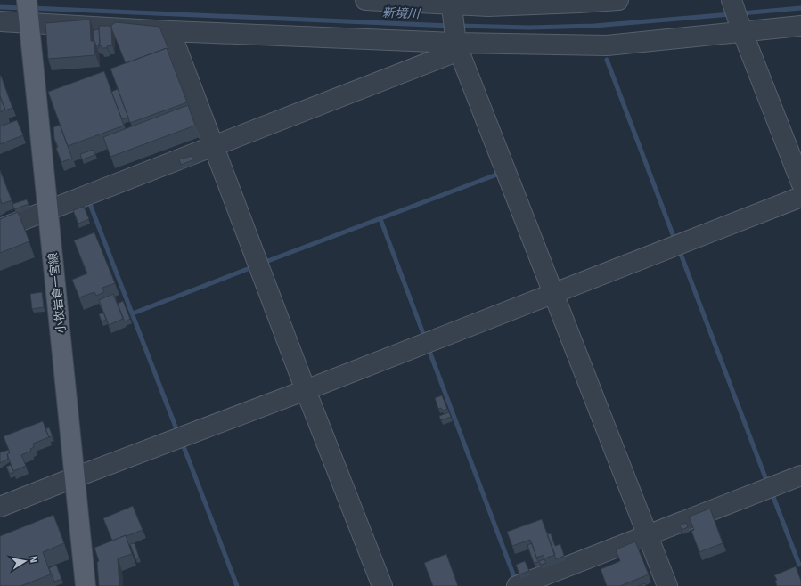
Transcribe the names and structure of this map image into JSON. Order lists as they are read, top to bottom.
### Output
{
  "streets": {
    "main road": ["小牧岩倉一宮線"]
  },
  "water": ["新境川"],
  "north": "right"
}
